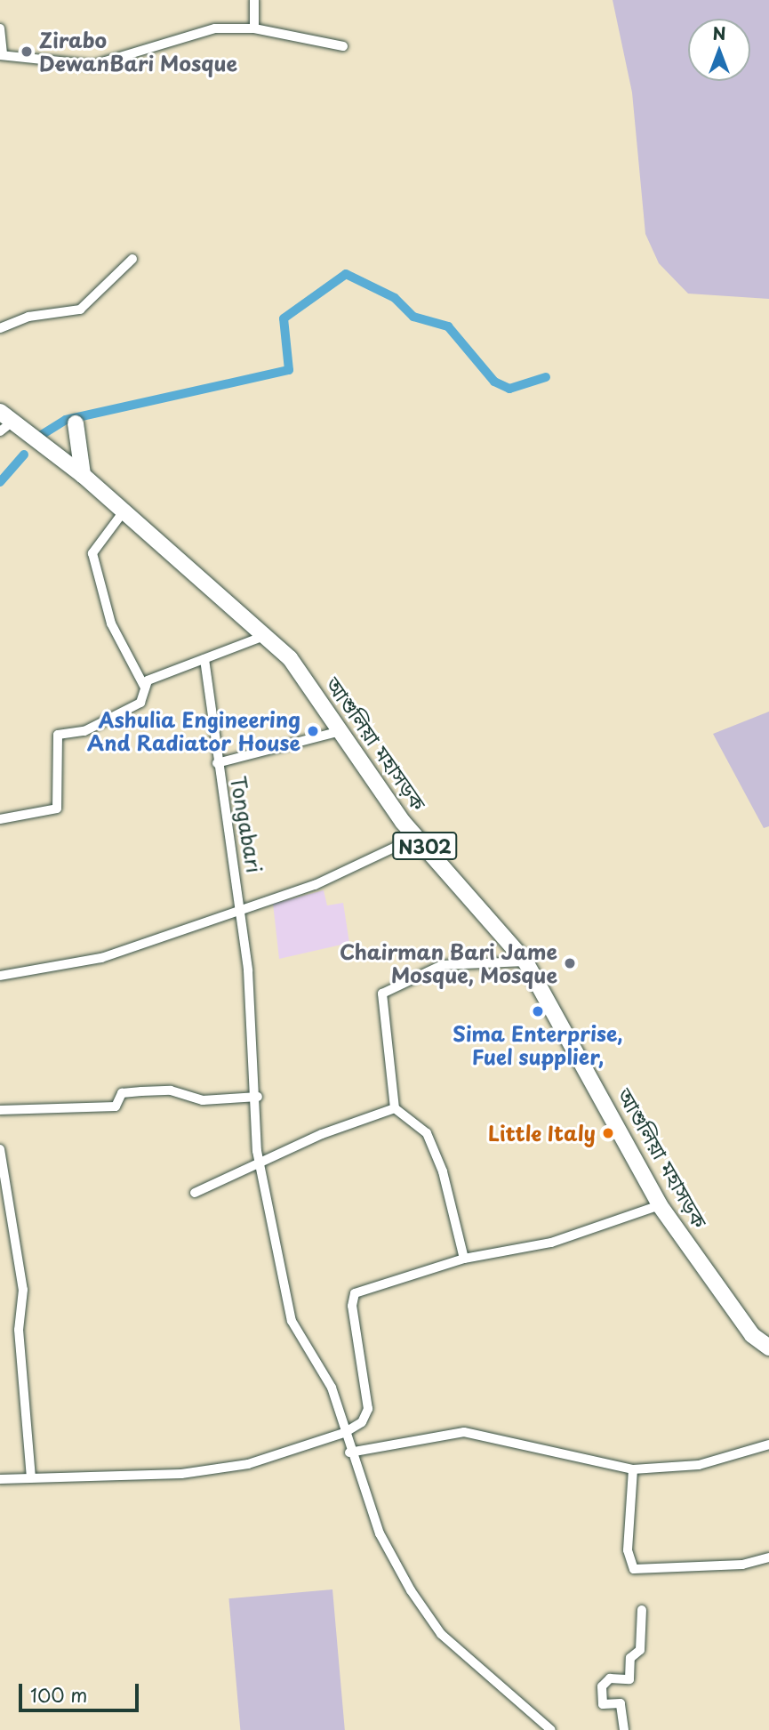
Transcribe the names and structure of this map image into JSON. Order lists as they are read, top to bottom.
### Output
{
  "streets": {
    "highway": ["আশুলিয়া মহাসড়ক", "N302"],
    "street": ["Tongabari"]
  },
  "crossings": [
    ["আশুলিয়া মহাসড়ক", "Tongabari"]
  ],
  "places": [
    "Zirabo DewanBari Mosque",
    "Ashulia Engineering And Radiator House",
    "Chairman Bari Jame Mosque, Mosque",
    "Sima Enterprise, Fuel supplier,",
    "Little Italy"
  ],
  "scale_bar": "100 m",
  "north": "top"
}
